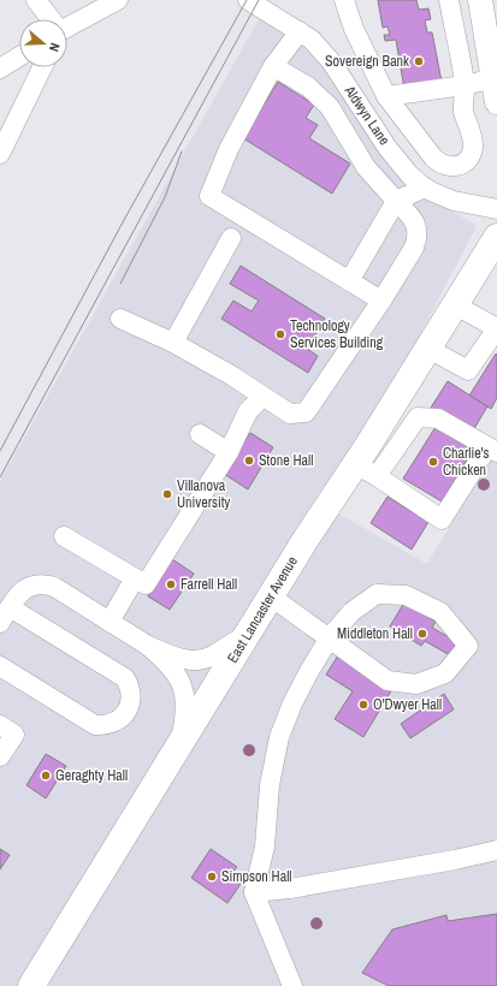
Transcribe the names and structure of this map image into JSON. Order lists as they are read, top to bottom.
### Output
{
  "streets": {
    "highway": ["East Lancaster Avenue"],
    "street": ["Aldwyn Lane"]
  },
  "places": [
    "Sovereign Bank",
    "Technology Services Building",
    "Stone Hall",
    "Charlie's Chicken",
    "Villanova University",
    "Farrell Hall",
    "Middleton Hall",
    "O'Dwyer Hall",
    "Geraghty Hall",
    "Simpson Hall"
  ],
  "north": "right"
}
